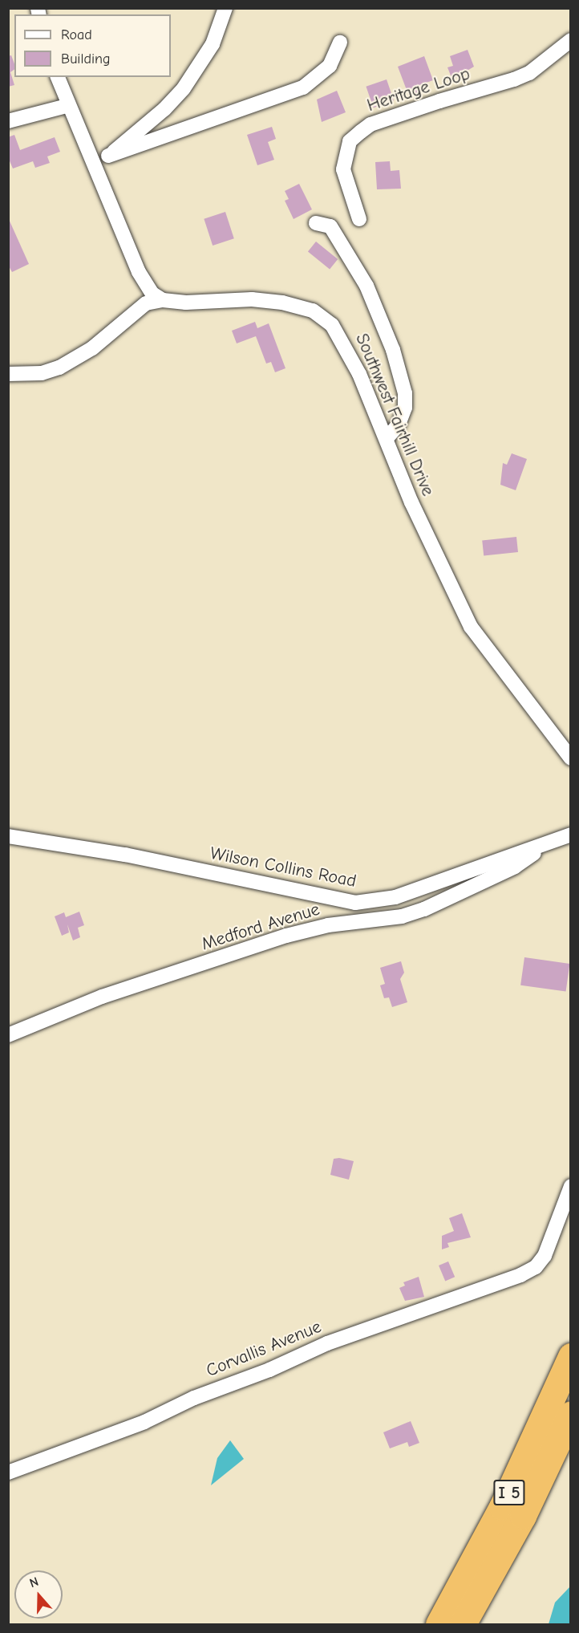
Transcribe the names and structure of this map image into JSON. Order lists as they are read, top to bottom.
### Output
{
  "streets": {
    "highway": ["I 5"],
    "street": [
      "Heritage Loop",
      "Southwest Fairhill Drive",
      "Wilson Collins Road",
      "Medford Avenue",
      "Corvallis Avenue"
    ]
  },
  "crossings": [
    ["Wilson Collins Road", "Medford Avenue"]
  ],
  "legend": ["Road", "Building"],
  "north": "top"
}
